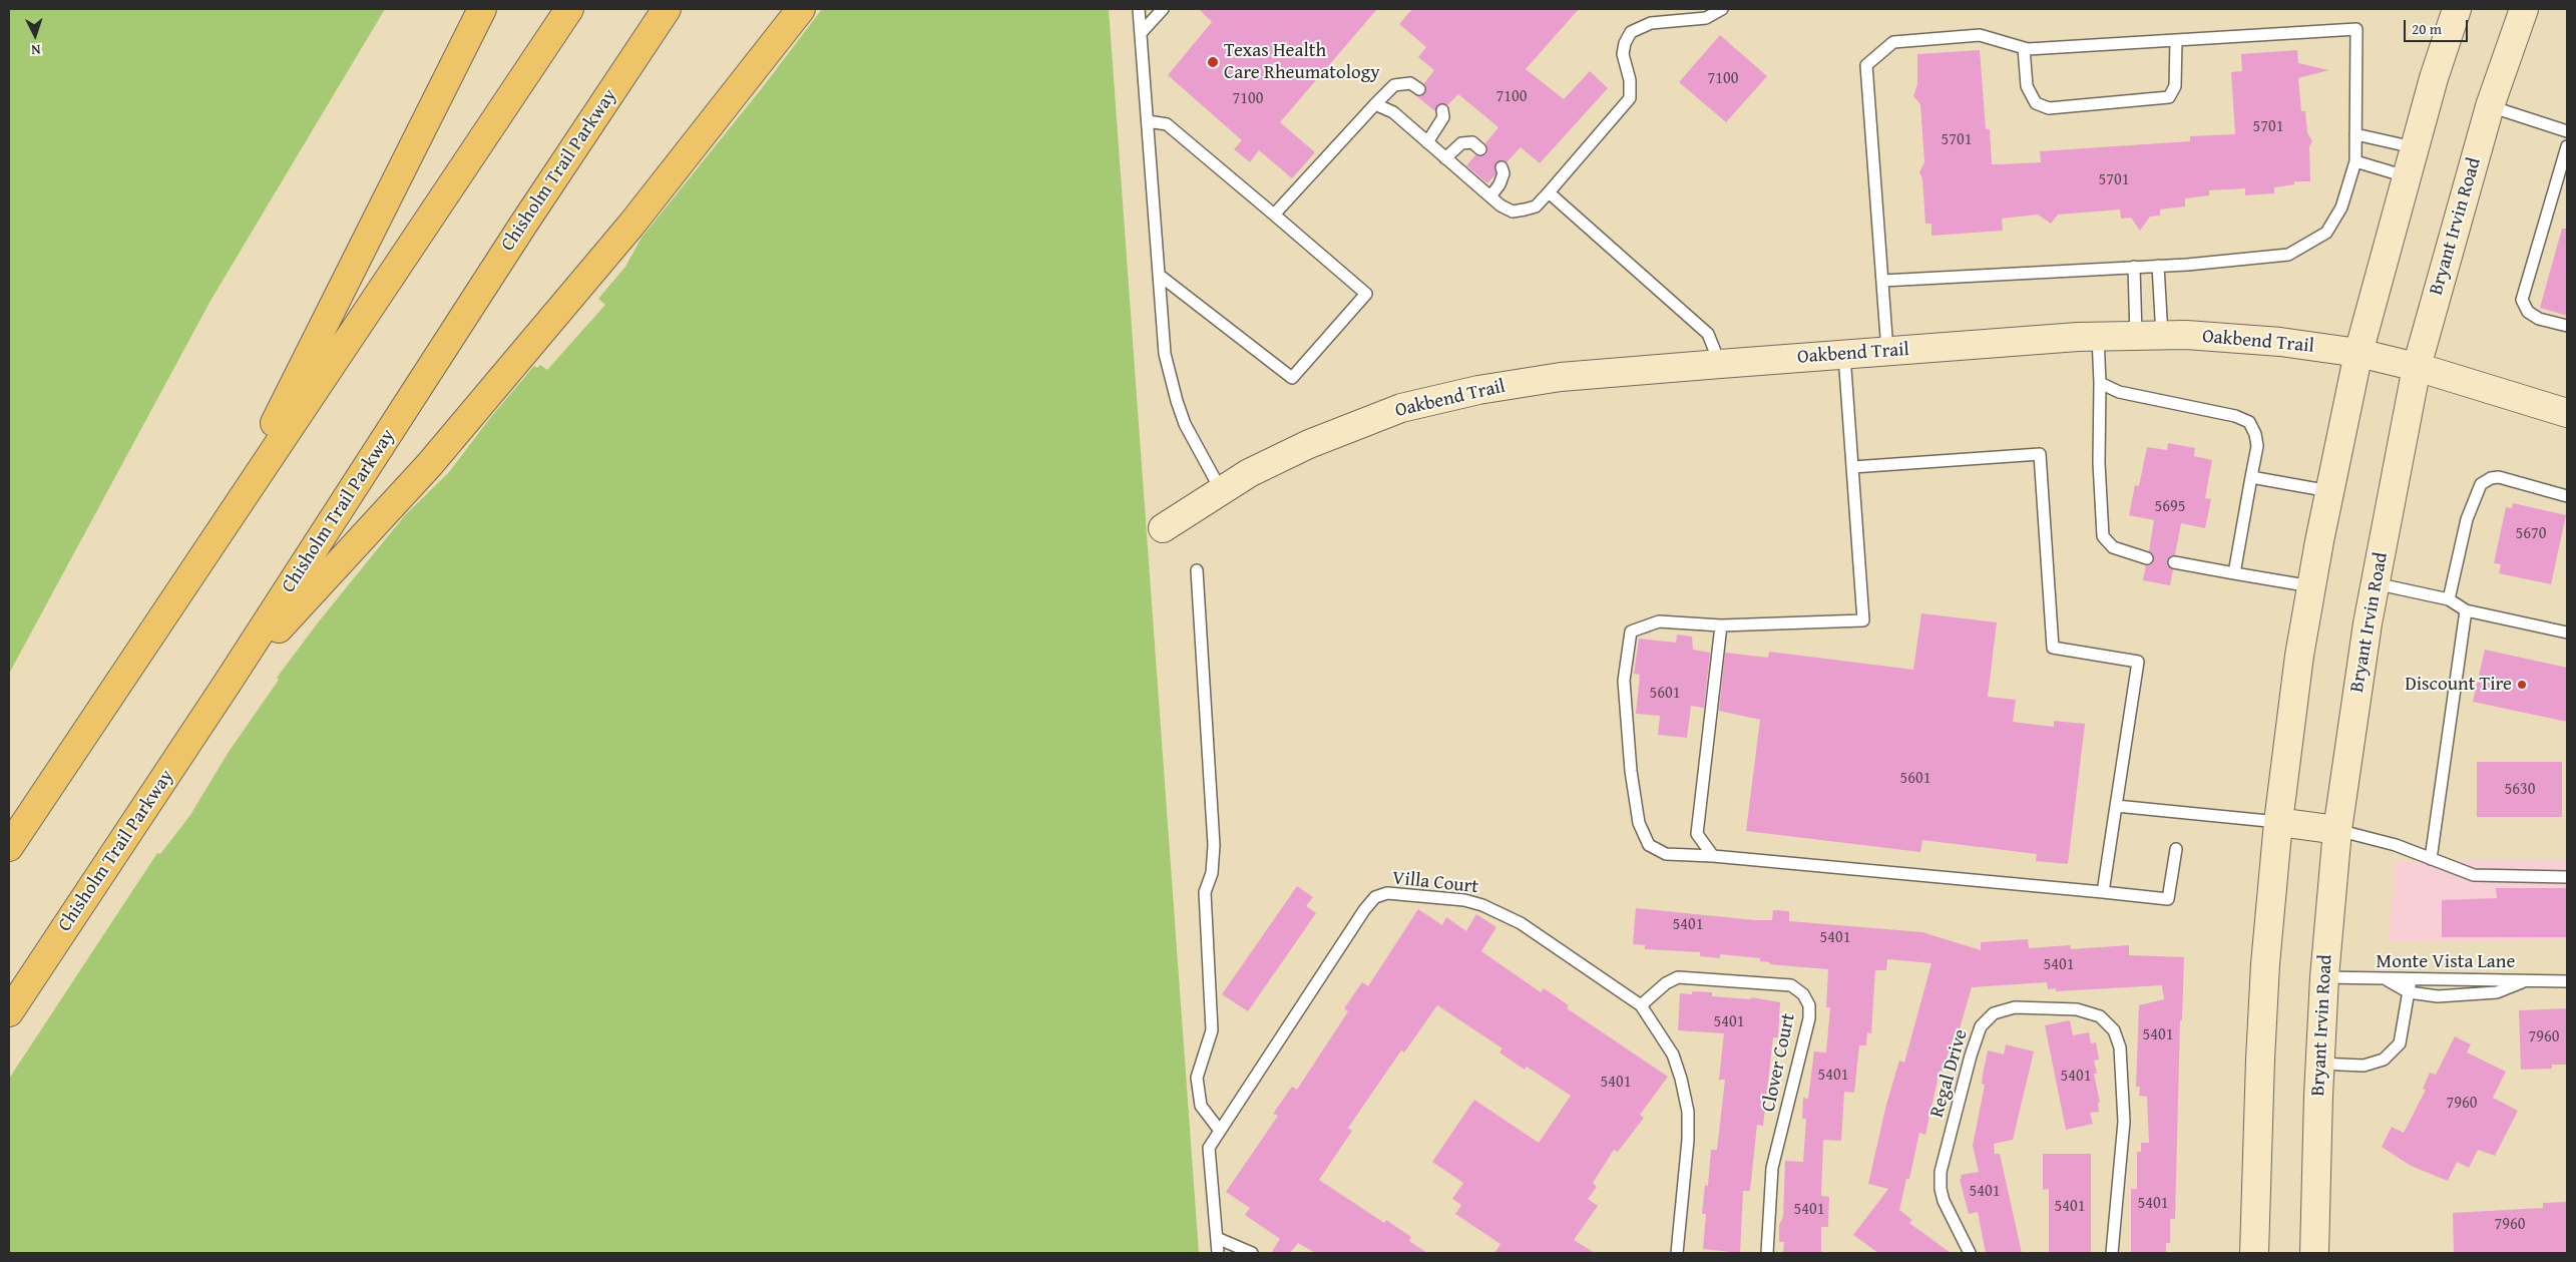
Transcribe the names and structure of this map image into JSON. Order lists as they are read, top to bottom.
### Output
{
  "streets": {
    "highway": ["Chisholm Trail Parkway"],
    "main road": ["Bryant Irvin Road", "Oakbend Trail"],
    "lane": [
      "Villa Court",
      "Monte Vista Lane",
      "Clover Court",
      "Regal Drive"
    ]
  },
  "crossings": [
    ["Bryant Irvin Road", "Oakbend Trail"],
    ["Bryant Irvin Road", "Monte Vista Lane"],
    ["Villa Court", "Clover Court"]
  ],
  "places": ["Texas Health Care Rheumatology", "Discount Tire"],
  "house_numbers": [
    "7100",
    "7100",
    "7100",
    "5701",
    "5701",
    "5701",
    "5695",
    "5670",
    "5601",
    "5601",
    "5630",
    "5401",
    "5401",
    "5401",
    "5401",
    "5401",
    "7960",
    "5401",
    "5401",
    "5401",
    "7960",
    "5401",
    "5401",
    "5401",
    "5401",
    "7960"
  ],
  "scale_bar": "20 m",
  "north": "bottom"
}
